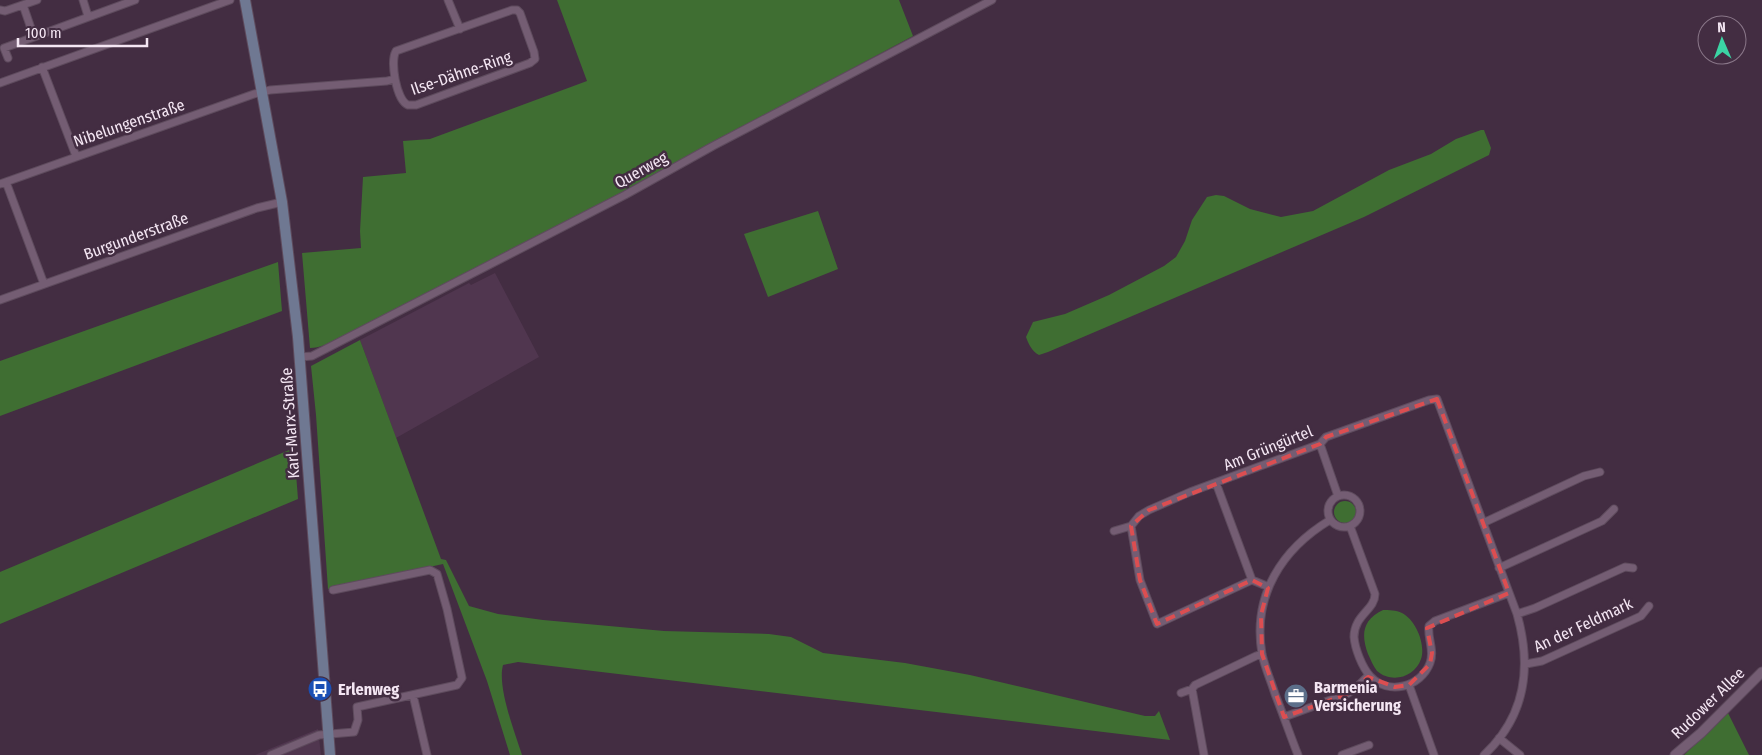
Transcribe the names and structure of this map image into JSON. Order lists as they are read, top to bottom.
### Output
{
  "streets": {
    "main road": ["Karl-Marx-Straße"],
    "street": [
      "Ilse-Dähne-Ring",
      "Nibelungenstraße",
      "Querweg",
      "Burgunderstraße",
      "Am Grüngürtel",
      "An der Feldmark",
      "Rudower Allee"
    ]
  },
  "crossings": [
    ["Nibelungenstraße", "Burgunderstraße"],
    ["Nibelungenstraße", "Karl-Marx-Straße"],
    ["Querweg", "Karl-Marx-Straße"],
    ["Burgunderstraße", "Karl-Marx-Straße"],
    ["Am Grüngürtel", "An der Feldmark"]
  ],
  "places": {
    "bus stop": ["Erlenweg"],
    "office": ["Barmenia Versicherung"]
  },
  "scale_bar": "100 m",
  "north": "top"
}
